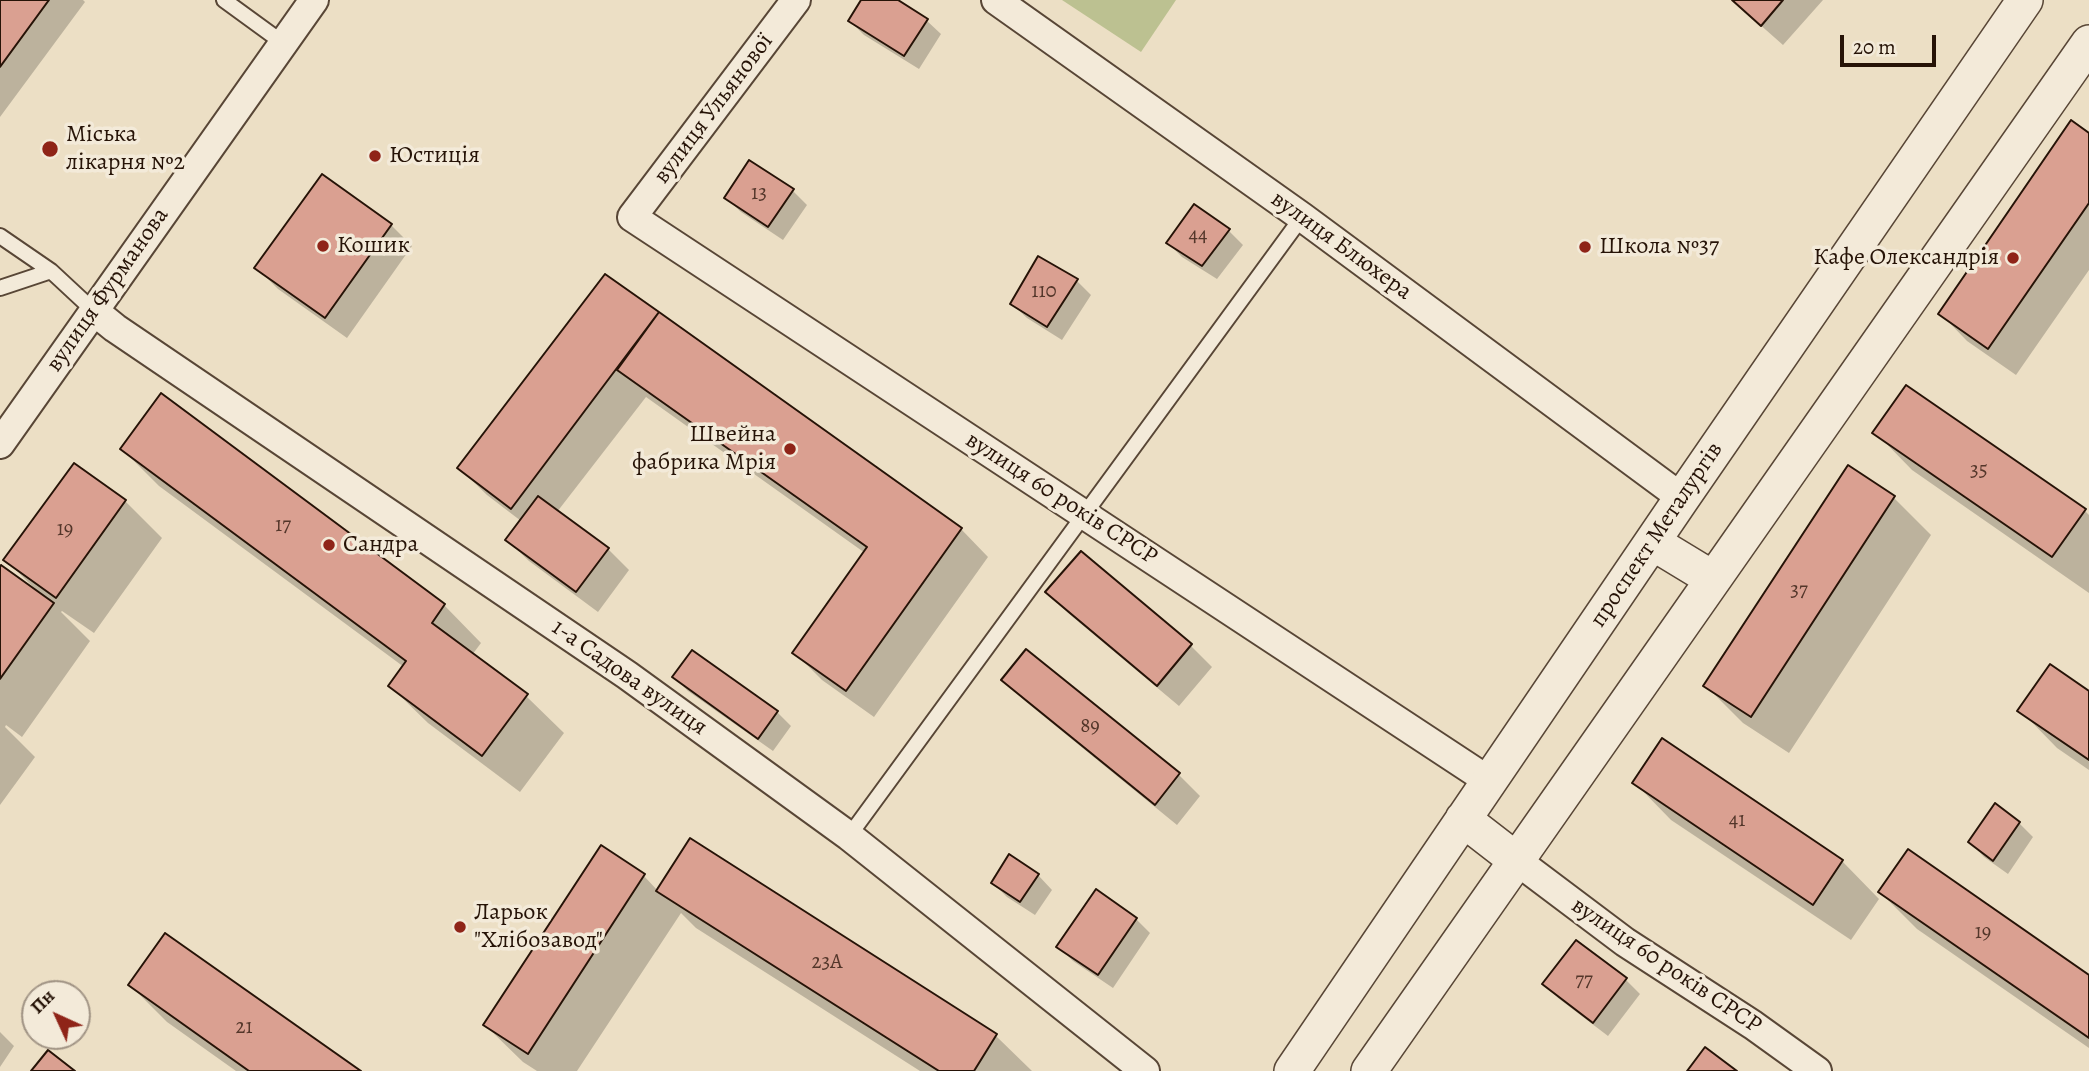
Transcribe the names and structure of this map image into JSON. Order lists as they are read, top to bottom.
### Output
{
  "streets": {
    "street": [
      "вулиця Ульянової",
      "вулиця Блюхера",
      "вулиця Фурманова",
      "вулиця 60 років СРСР",
      "проспект Металургів",
      "1-а Садова вулиця"
    ]
  },
  "crossings": [
    ["вулиця Ульянової", "вулиця 60 років СРСР"],
    ["вулиця Блюхера", "проспект Металургів"],
    ["вулиця Фурманова", "1-а Садова вулиця"],
    ["вулиця 60 років СРСР", "проспект Металургів"]
  ],
  "places": [
    "Міська лікарня №2",
    "Юстиція",
    "Кошик",
    "Школа №37",
    "Кафе Олександрія",
    "Швейна фабрика Мрія",
    "Сандра",
    "Ларьок \"Хлібозавод\""
  ],
  "house_numbers": [
    "13",
    "44",
    "110",
    "35",
    "17",
    "19",
    "37",
    "89",
    "41",
    "19",
    "23А",
    "77",
    "21"
  ],
  "scale_bar": "20 m",
  "north": "top left"
}
